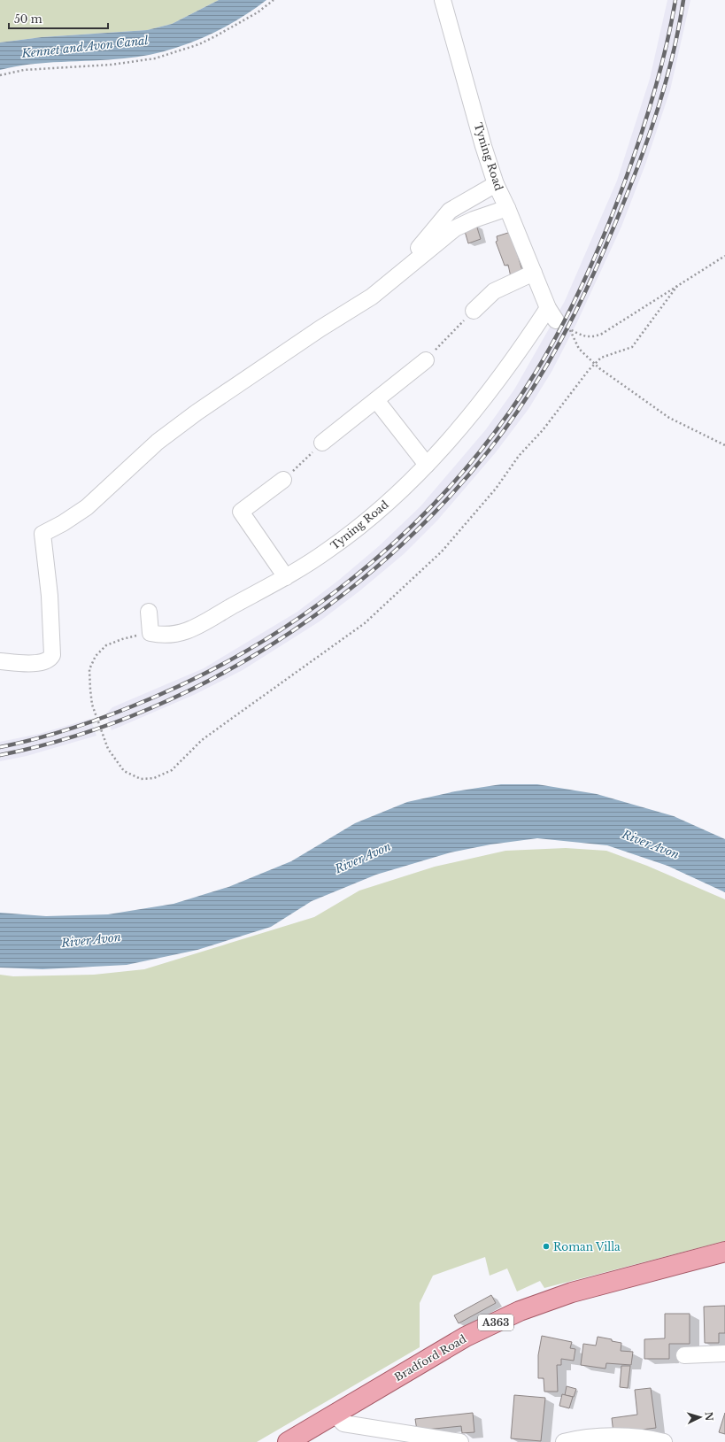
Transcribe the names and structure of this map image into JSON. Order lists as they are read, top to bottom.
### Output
{
  "streets": {
    "main road": ["A363", "Bradford Road"],
    "street": ["Tyning Road"]
  },
  "water": ["Kennet and Avon Canal", "River Avon"],
  "places": ["Roman Villa"],
  "scale_bar": "50 m",
  "north": "right"
}
